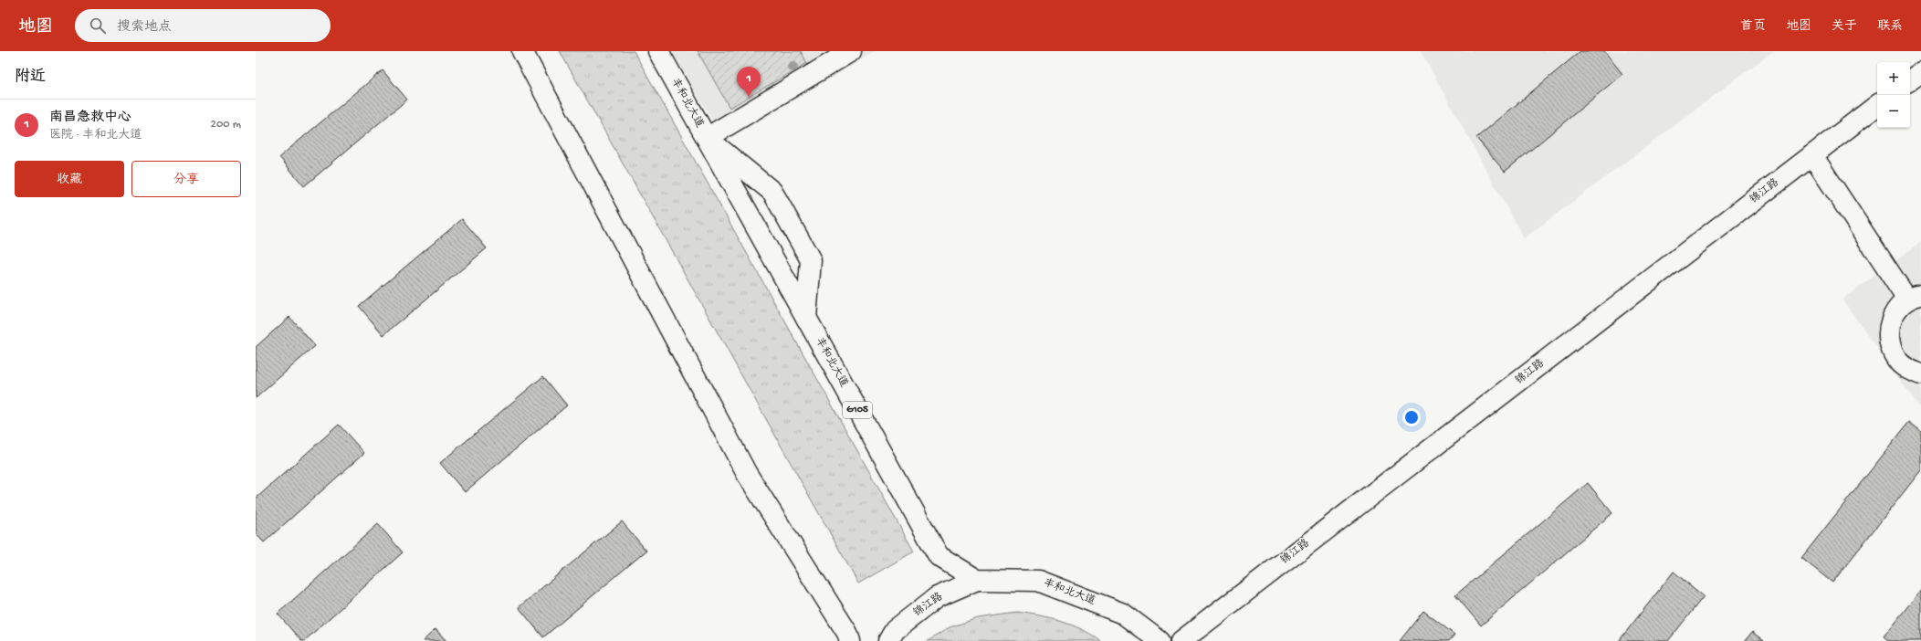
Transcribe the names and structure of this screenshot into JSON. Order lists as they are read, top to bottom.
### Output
{
  "streets": {
    "main road": ["丰和北大道", "锦江路", "G105"]
  },
  "crossings": [
    ["丰和北大道", "锦江路"]
  ],
  "page": {
    "header": "地图",
    "search": "搜索地点",
    "nav": [
      "首页",
      "地图",
      "关于",
      "联系"
    ],
    "heading": "附近",
    "map_buttons": ["+", "−"],
    "pins": "1",
    "list": [
      {
        "mark": "1",
        "name": "南昌急救中心",
        "note": "医院 · 丰和北大道",
        "value": "200 m"
      }
    ],
    "buttons": ["收藏", "分享"]
  }
}
